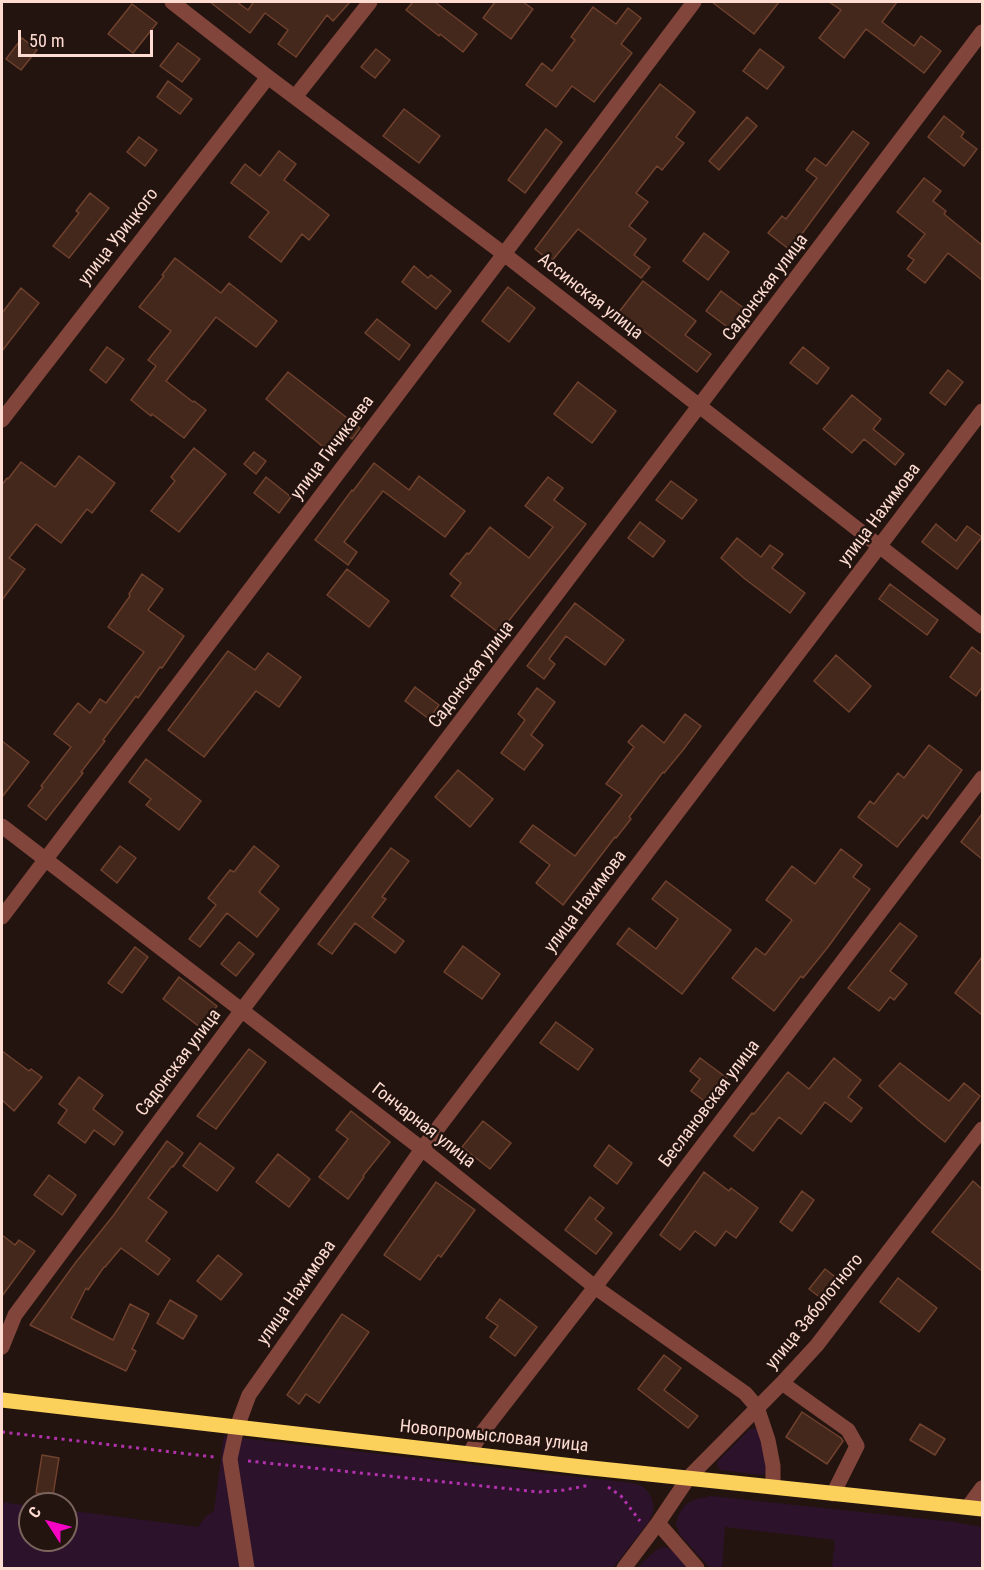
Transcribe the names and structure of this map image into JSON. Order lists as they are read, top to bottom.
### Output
{
  "streets": {
    "main road": ["Новопромысловая улица"],
    "street": [
      "улица Урицкого",
      "Садонская улица",
      "Ассинская улица",
      "улица Гичикаева",
      "улица Нахимова",
      "Беслановская улица",
      "Гончарная улица",
      "улица Заболотного"
    ]
  },
  "crossings": [
    ["улица Урицкого", "Ассинская улица"],
    ["Садонская улица", "Ассинская улица"],
    ["Садонская улица", "Гончарная улица"],
    ["Ассинская улица", "улица Гичикаева"],
    ["Ассинская улица", "улица Нахимова"],
    ["улица Гичикаева", "Гончарная улица"],
    ["улица Нахимова", "Гончарная улица"],
    ["улица Нахимова", "Новопромысловая улица"],
    ["Беслановская улица", "Гончарная улица"],
    ["Беслановская улица", "Новопромысловая улица"],
    ["Гончарная улица", "улица Заболотного"],
    ["Гончарная улица", "Новопромысловая улица"],
    ["улица Заболотного", "Новопромысловая улица"]
  ],
  "scale_bar": "50 m",
  "north": "top left"
}
